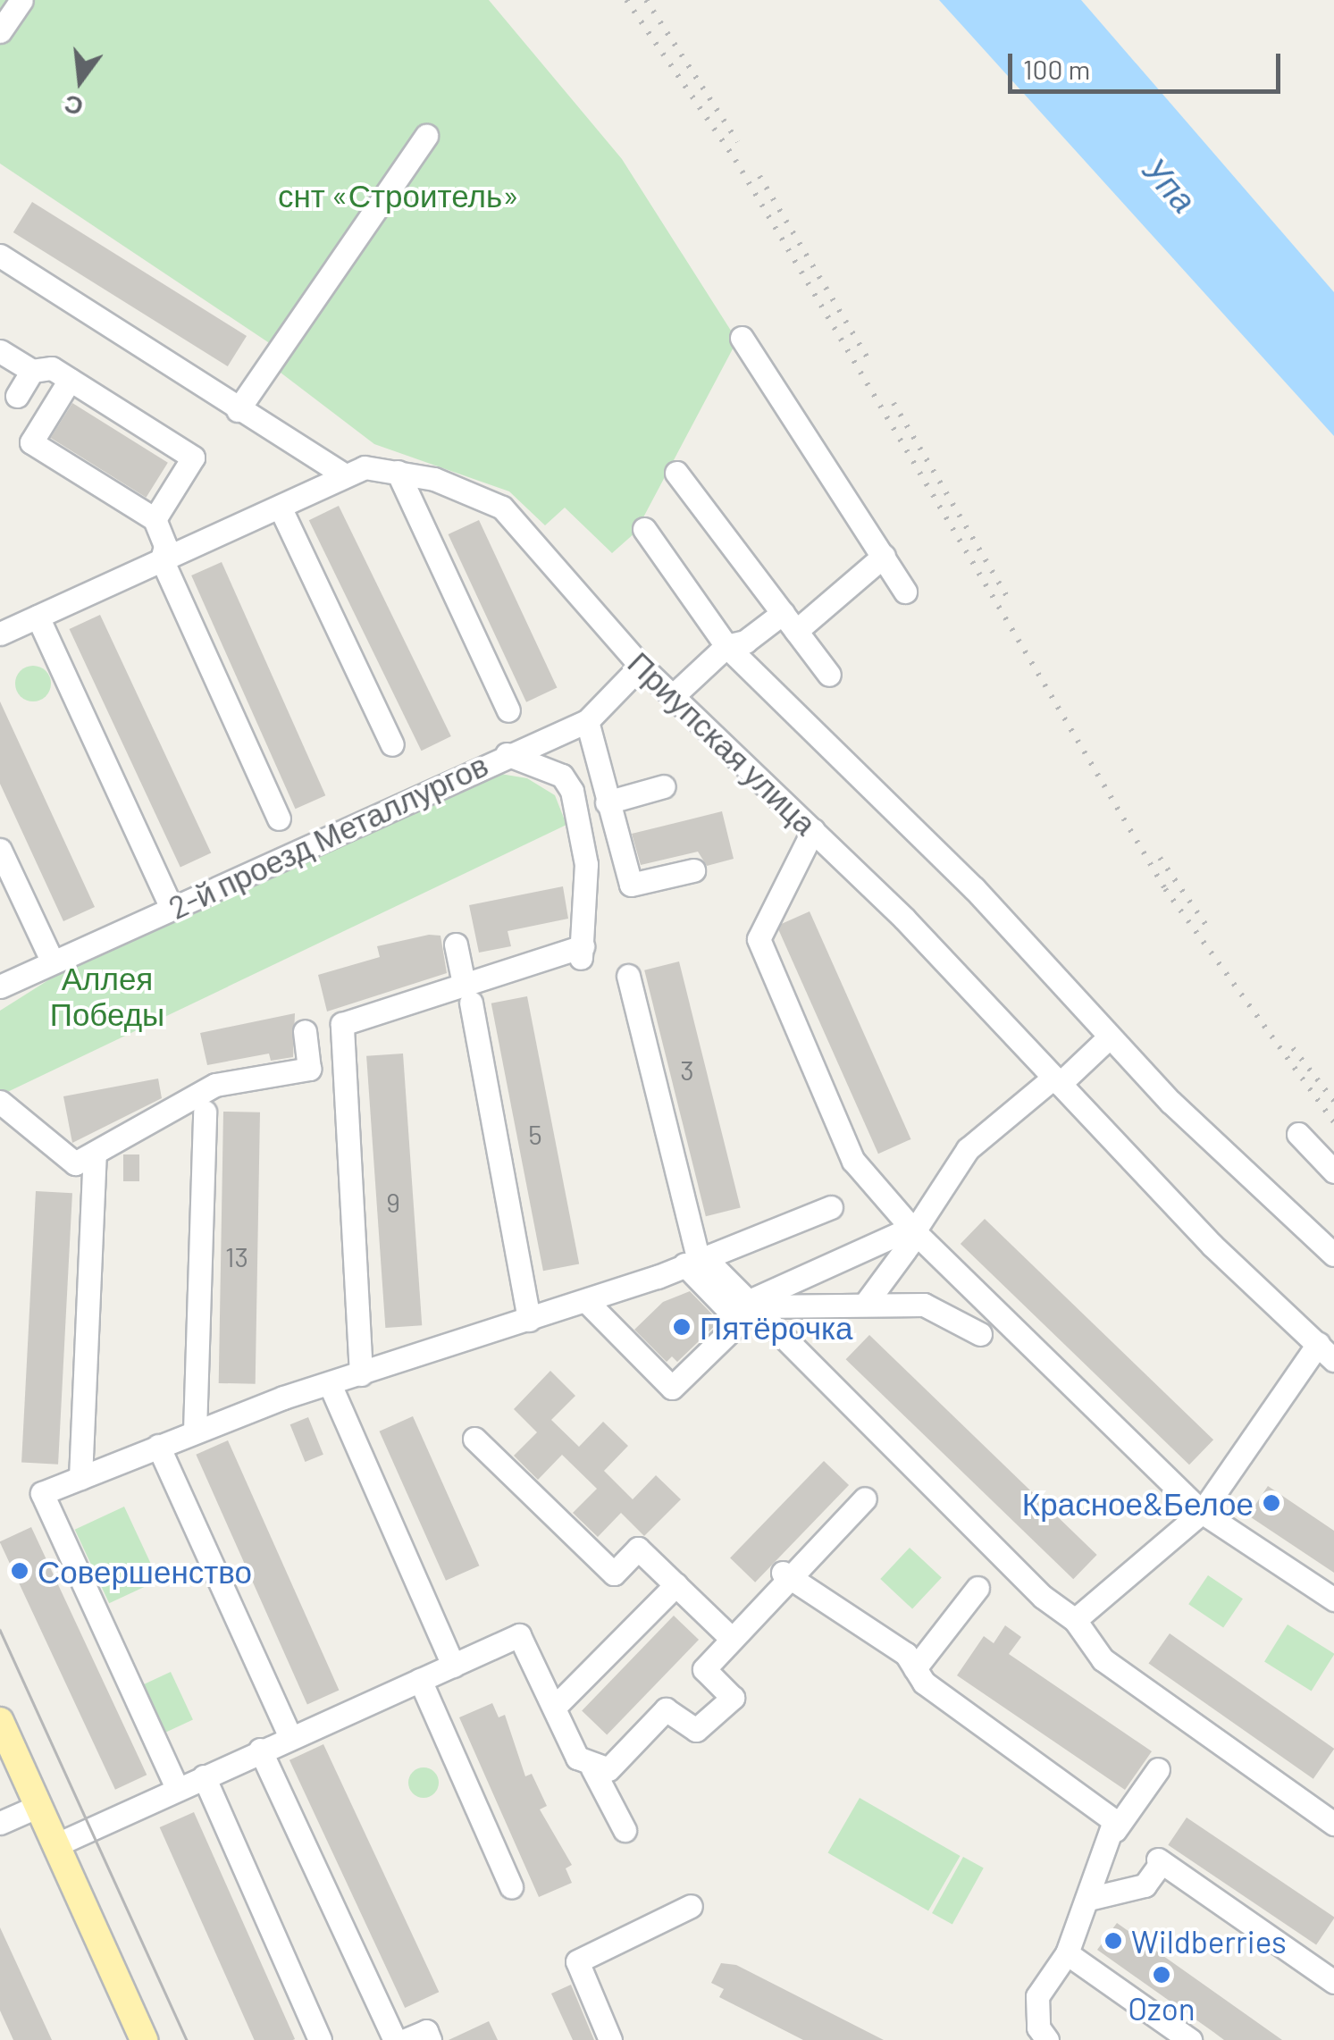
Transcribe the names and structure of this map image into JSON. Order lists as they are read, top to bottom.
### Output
{
  "streets": {
    "street": ["Приупская улица", "2-й проезд Металлургов"]
  },
  "crossings": [
    ["Приупская улица", "2-й проезд Металлургов"]
  ],
  "water": ["Упа"],
  "parks": ["снт «Строитель»", "Аллея Победы"],
  "places": [
    "Пятёрочка",
    "Красное&Белое",
    "Совершенство",
    "Wildberries",
    "Ozon"
  ],
  "house_numbers": [
    "3",
    "5",
    "9",
    "13"
  ],
  "scale_bar": "100 m",
  "north": "bottom"
}
